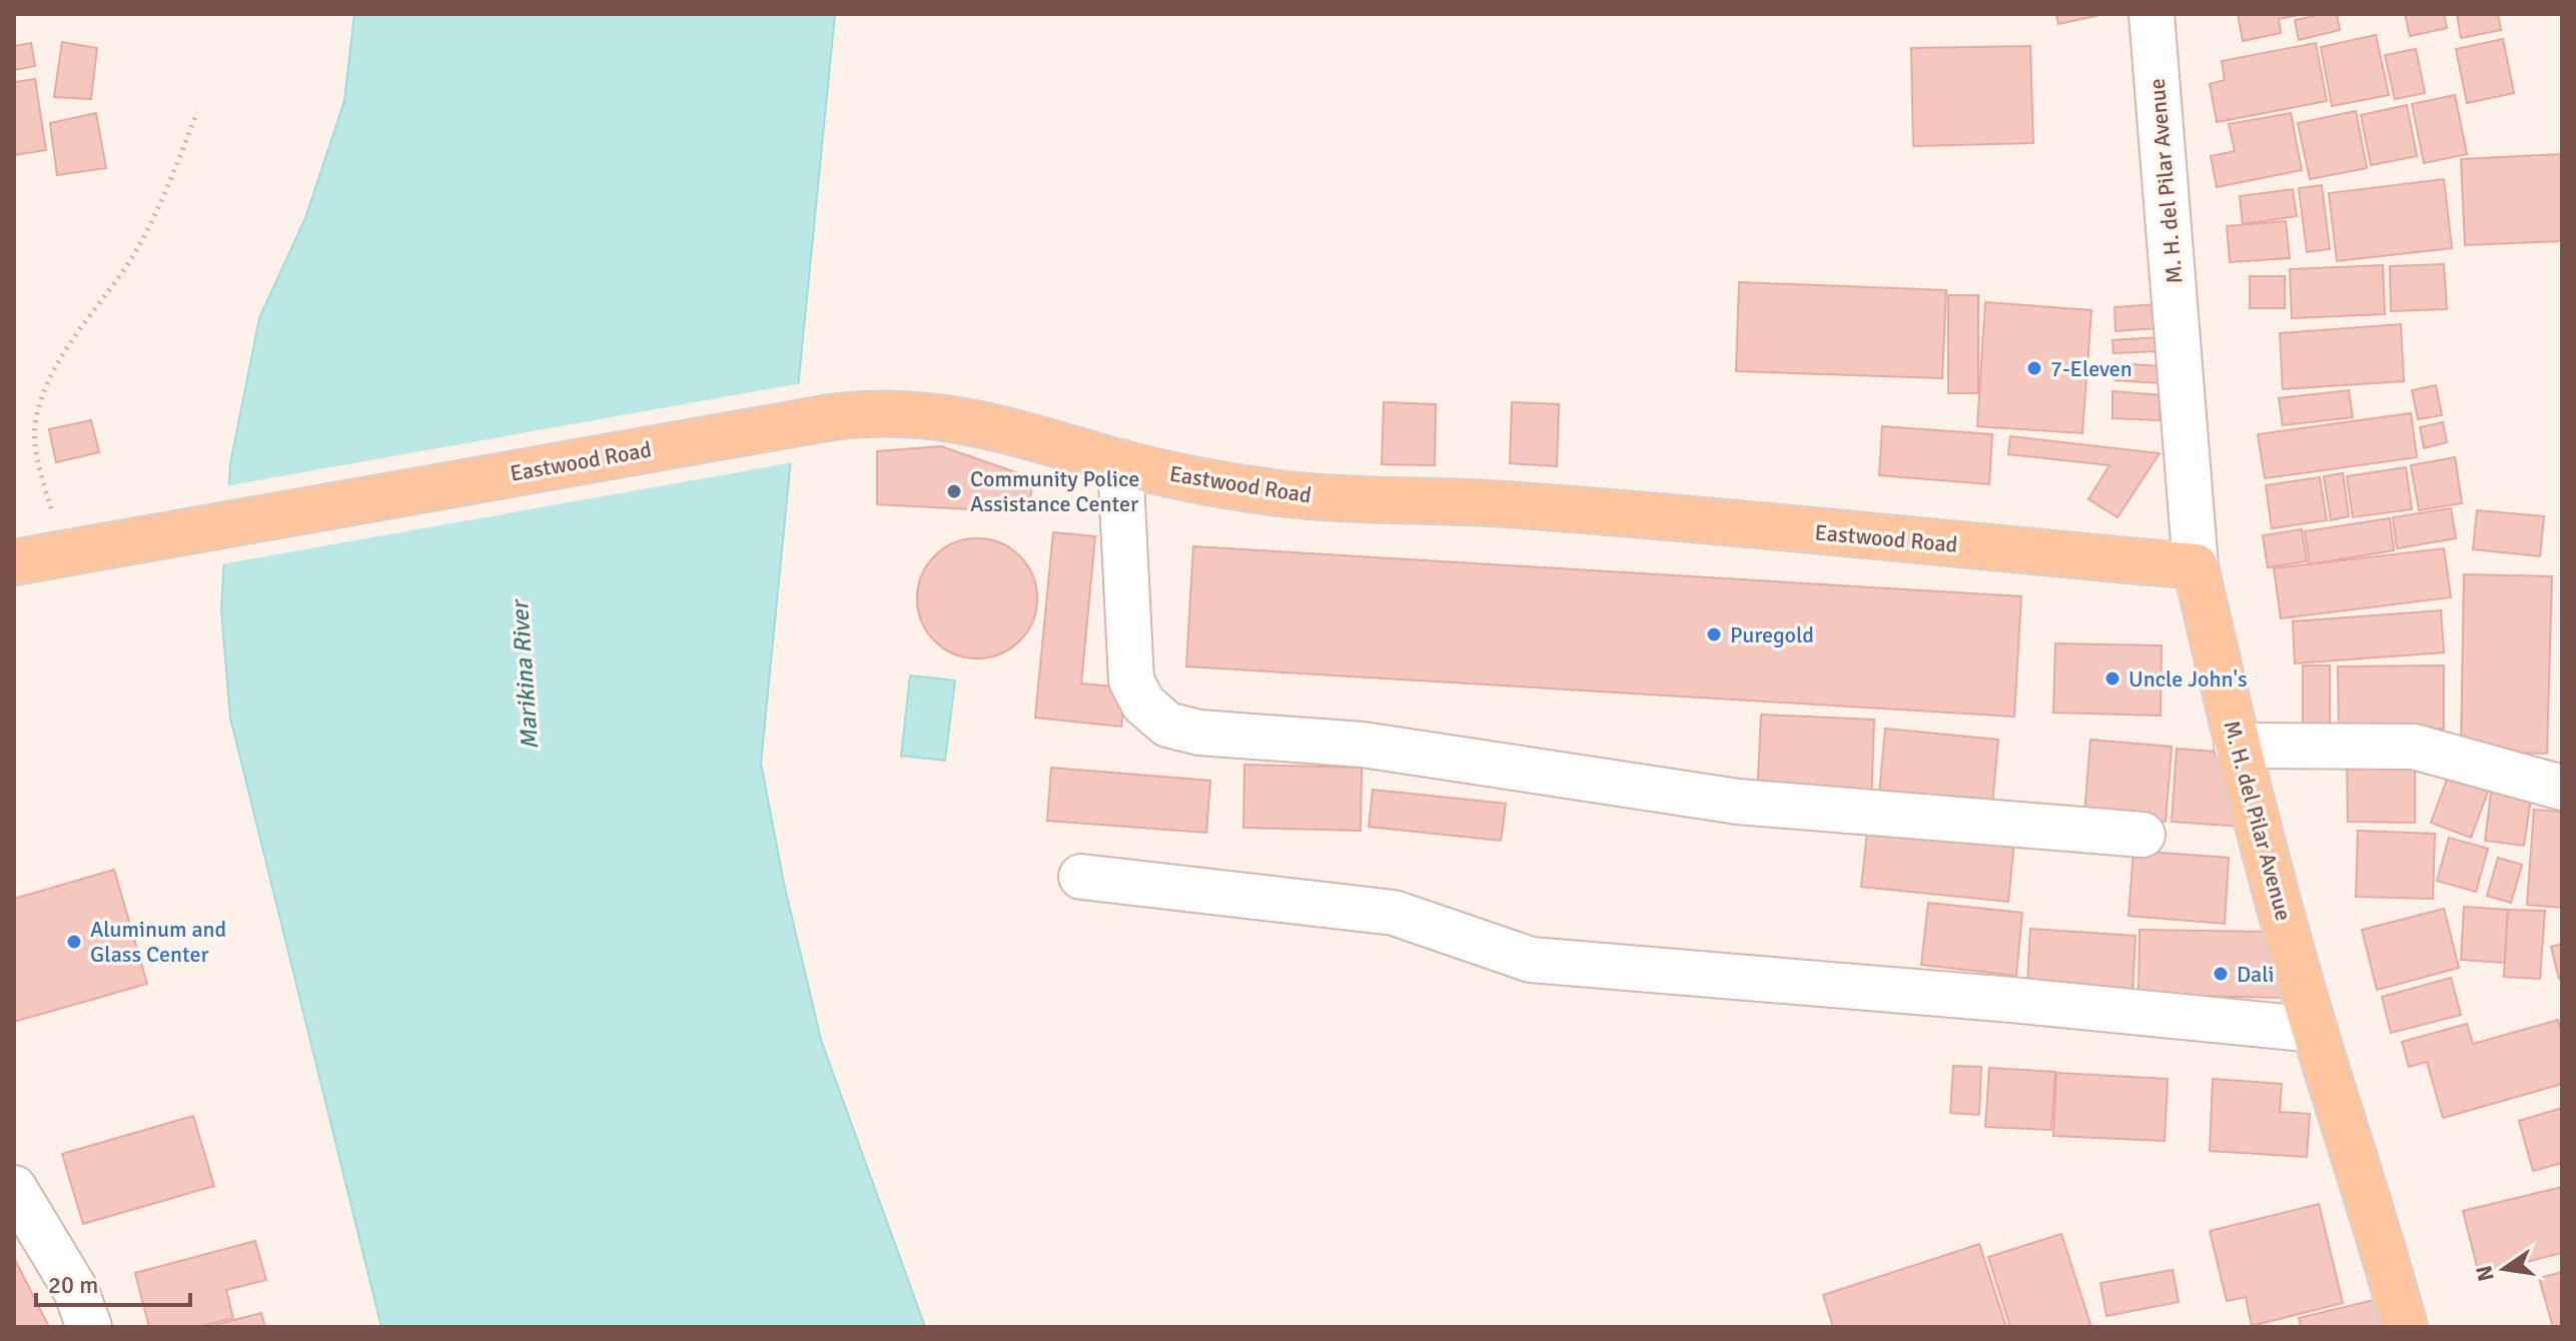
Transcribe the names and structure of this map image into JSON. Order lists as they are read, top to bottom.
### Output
{
  "streets": {
    "main road": ["M. H. del Pilar Avenue", "Eastwood Road"]
  },
  "crossings": [
    ["M. H. del Pilar Avenue", "Eastwood Road"]
  ],
  "water": ["Marikina River"],
  "places": [
    "7-Eleven",
    "Community Police Assistance Center",
    "Puregold",
    "Uncle John's",
    "Aluminum and Glass Center",
    "Dali"
  ],
  "scale_bar": "20 m",
  "north": "left"
}
